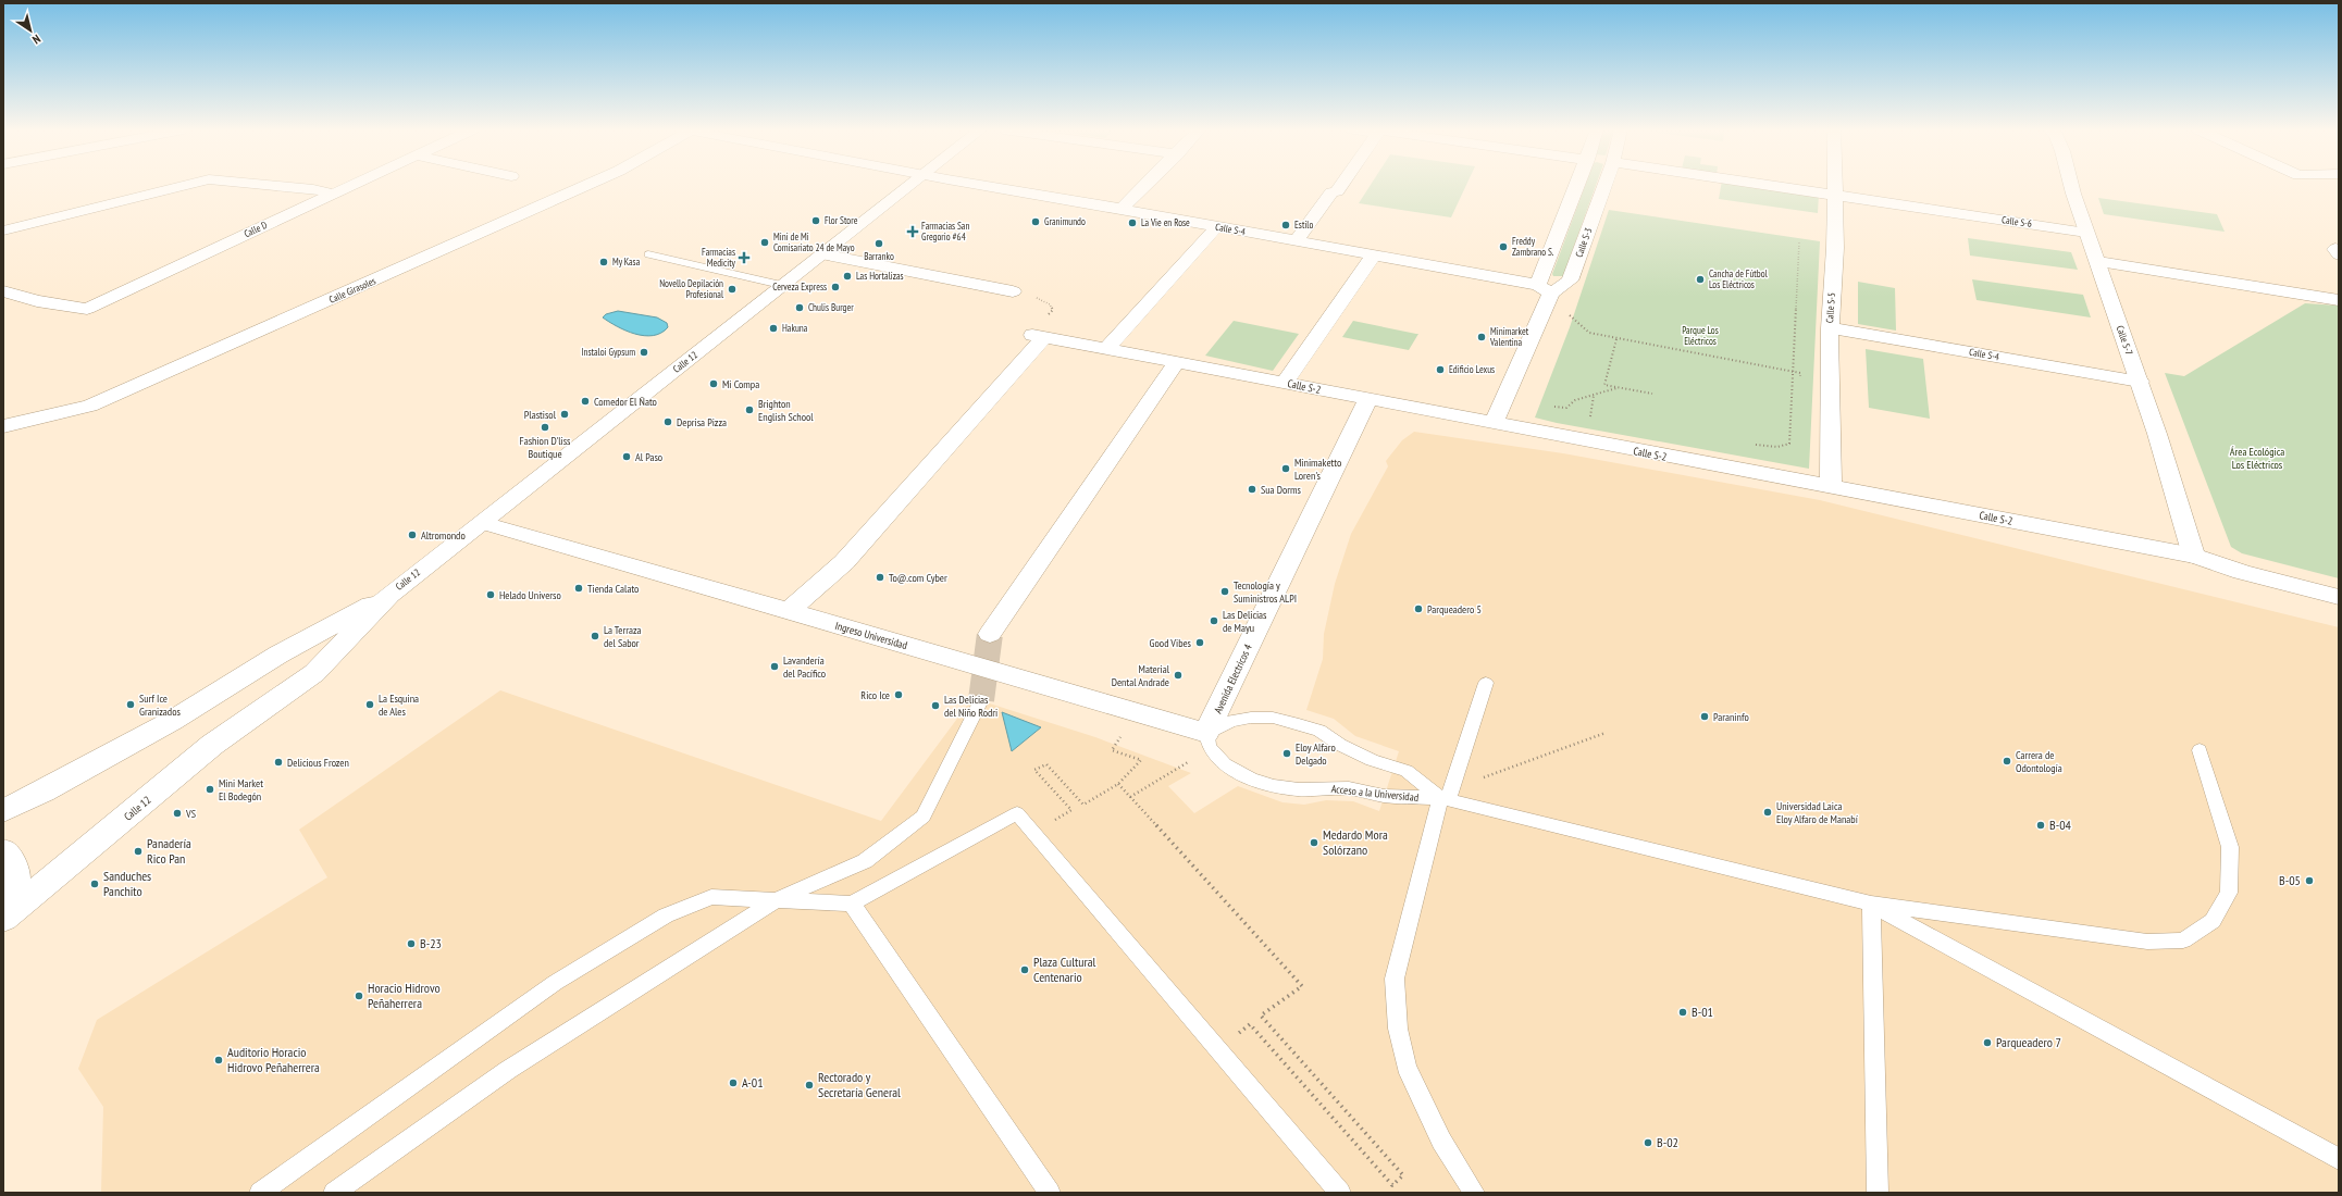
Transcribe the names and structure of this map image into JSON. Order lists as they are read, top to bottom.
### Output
{
  "streets": {
    "street": [
      "Calle S-6",
      "Calle D",
      "Calle S-4",
      "Calle S-3",
      "Calle Girasoles",
      "Calle S-5",
      "Calle S-7",
      "Calle 12",
      "Calle S-2",
      "Ingreso Universidad",
      "Avenida Electricos 4"
    ],
    "lane": ["Acceso a la Universidad"]
  },
  "crossings": [
    ["Calle S-6", "Calle S-5"],
    ["Calle S-6", "Calle S-7"],
    ["Calle S-4", "Calle S-3"],
    ["Calle S-4", "Calle S-5"],
    ["Calle S-4", "Calle S-7"],
    ["Calle S-5", "Calle S-2"],
    ["Calle S-7", "Calle S-2"],
    ["Calle 12", "Ingreso Universidad"],
    ["Calle S-2", "Avenida Electricos 4"],
    ["Ingreso Universidad", "Avenida Electricos 4"],
    ["Ingreso Universidad", "Acceso a la Universidad"],
    ["Avenida Electricos 4", "Acceso a la Universidad"]
  ],
  "parks": ["Parque Los Eléctricos", "Área Ecológica Los Eléctricos"],
  "places": {
    "other": [
      "Flor Store",
      "Granimundo",
      "La Vie en Rose",
      "Estilo",
      "Mini de Mi Comisariato 24 de Mayo",
      "Barranko",
      "Freddy Zambrano S.",
      "My Kasa",
      "Las Hortalizas",
      "Cancha de Fútbol Los Eléctricos",
      "Cerveza Express",
      "Novello Depilación Profesional",
      "Chulis Burger",
      "Hakuna",
      "Minimarket Valentina",
      "Instaloi Gypsum",
      "Edificio Lexus",
      "Mi Compa",
      "Comedor El Ñato",
      "Brighton English School",
      "Plastisol",
      "Deprisa Pizza",
      "Fashion D'liss Boutique",
      "Al Paso",
      "Minimaketto Loren's",
      "Sua Dorms",
      "Altromondo",
      "To@.com Cyber",
      "Tienda Calato",
      "Tecnología y Suministros ALPI",
      "Helado Universo",
      "Parqueadero 5",
      "Las Delicias de Mayu",
      "La Terraza del Sabor",
      "Good Vibes",
      "Lavandería del Pacífico",
      "Material Dental Andrade",
      "Rico Ice",
      "Surf Ice Granizados",
      "La Esquina de Ales",
      "Las Delicias del Niño Rodri",
      "Paraninfo",
      "Eloy Alfaro Delgado",
      "Carrera de Odontología",
      "Delicious Frozen",
      "Mini Market El Bodegón",
      "Universidad Laica Eloy Alfaro de Manabí",
      "VS",
      "B-04",
      "Medardo Mora Solórzano",
      "Panadería Rico Pan",
      "B-05",
      "Sanduches Panchito",
      "B-23",
      "Plaza Cultural Centenario",
      "Horacio Hidrovo Peñaherrera",
      "B-01",
      "Parqueadero 7",
      "Auditorio Horacio Hidrovo Peñaherrera",
      "A-01",
      "Rectorado y Secretaría General",
      "B-02"
    ],
    "health": ["Farmacias San Gregorio #64", "Farmacias Medicity"]
  },
  "north": "bottom right"
}
